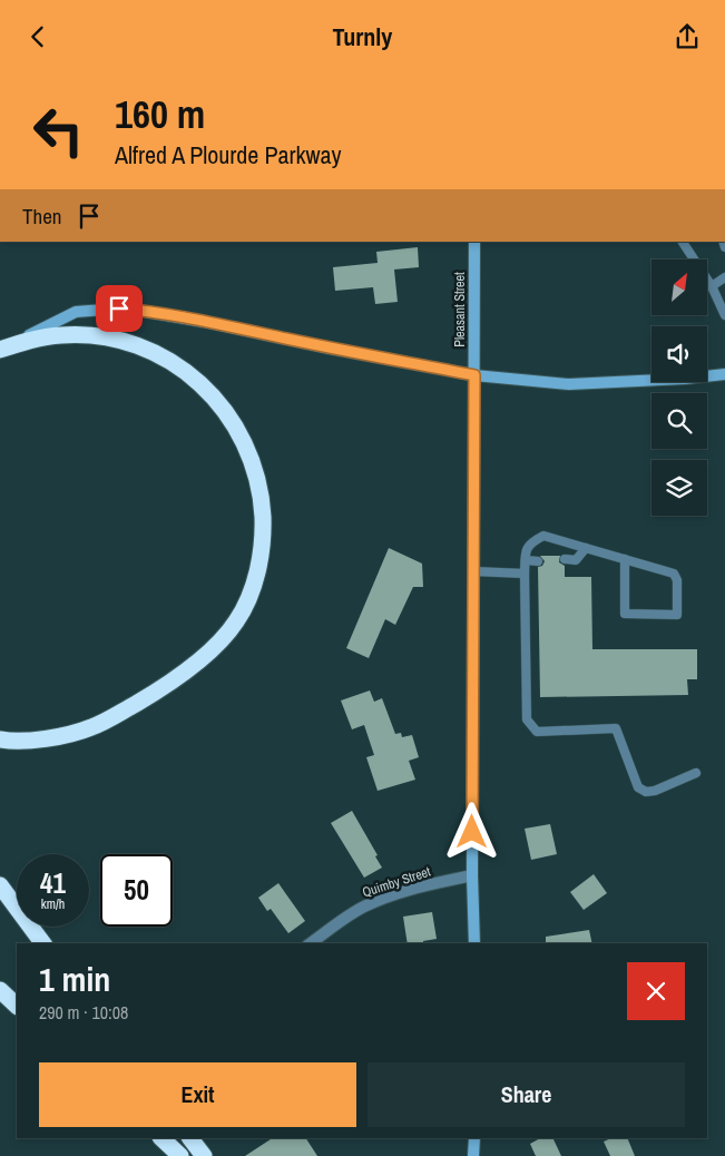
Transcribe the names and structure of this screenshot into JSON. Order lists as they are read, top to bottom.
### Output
{
  "streets": {
    "main road": ["Pleasant Street"],
    "street": ["Quimby Street"]
  },
  "crossings": [
    ["Pleasant Street", "Quimby Street"]
  ],
  "north": "top right",
  "page": {
    "header": "Turnly",
    "turn": ["160 m", "Alfred A Plourde Parkway"],
    "then": "Then",
    "speed": "41 km/h",
    "limit": "50",
    "heading": ["1 min", "290 m · 10:08"],
    "buttons": ["Exit", "Share"]
  }
}
